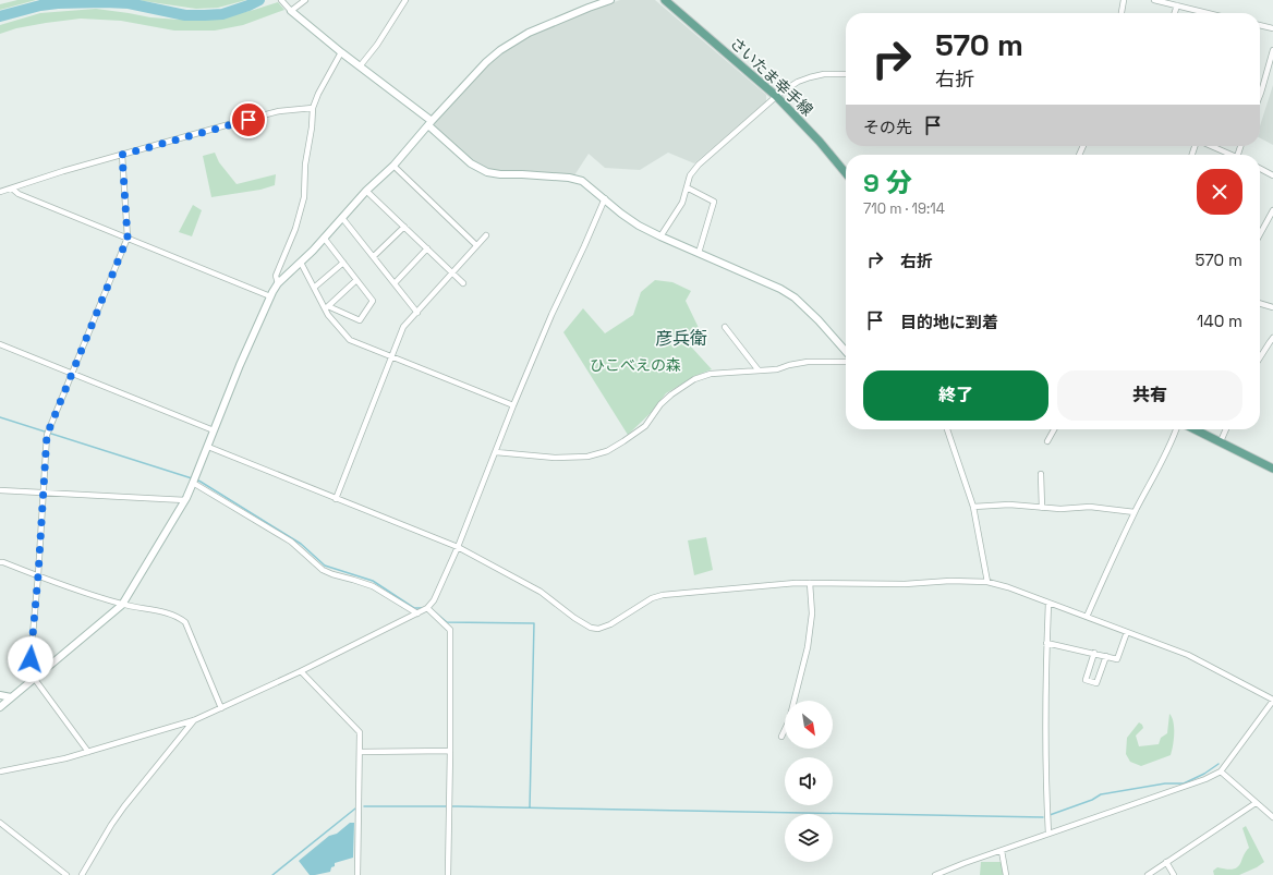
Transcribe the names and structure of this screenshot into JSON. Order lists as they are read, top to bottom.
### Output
{
  "streets": {
    "main road": ["さいたま幸手線"]
  },
  "districts": ["彦兵衛"],
  "parks": ["ひこべえの森"],
  "north": "bottom right",
  "page": {
    "turn": ["570 m", "右折"],
    "then": "その先",
    "heading": ["9 分", "710 m · 19:14"],
    "list": [
      {
        "name": "右折",
        "value": "570 m"
      },
      {
        "name": "目的地に到着",
        "value": "140 m"
      }
    ],
    "buttons": ["終了", "共有"]
  }
}
